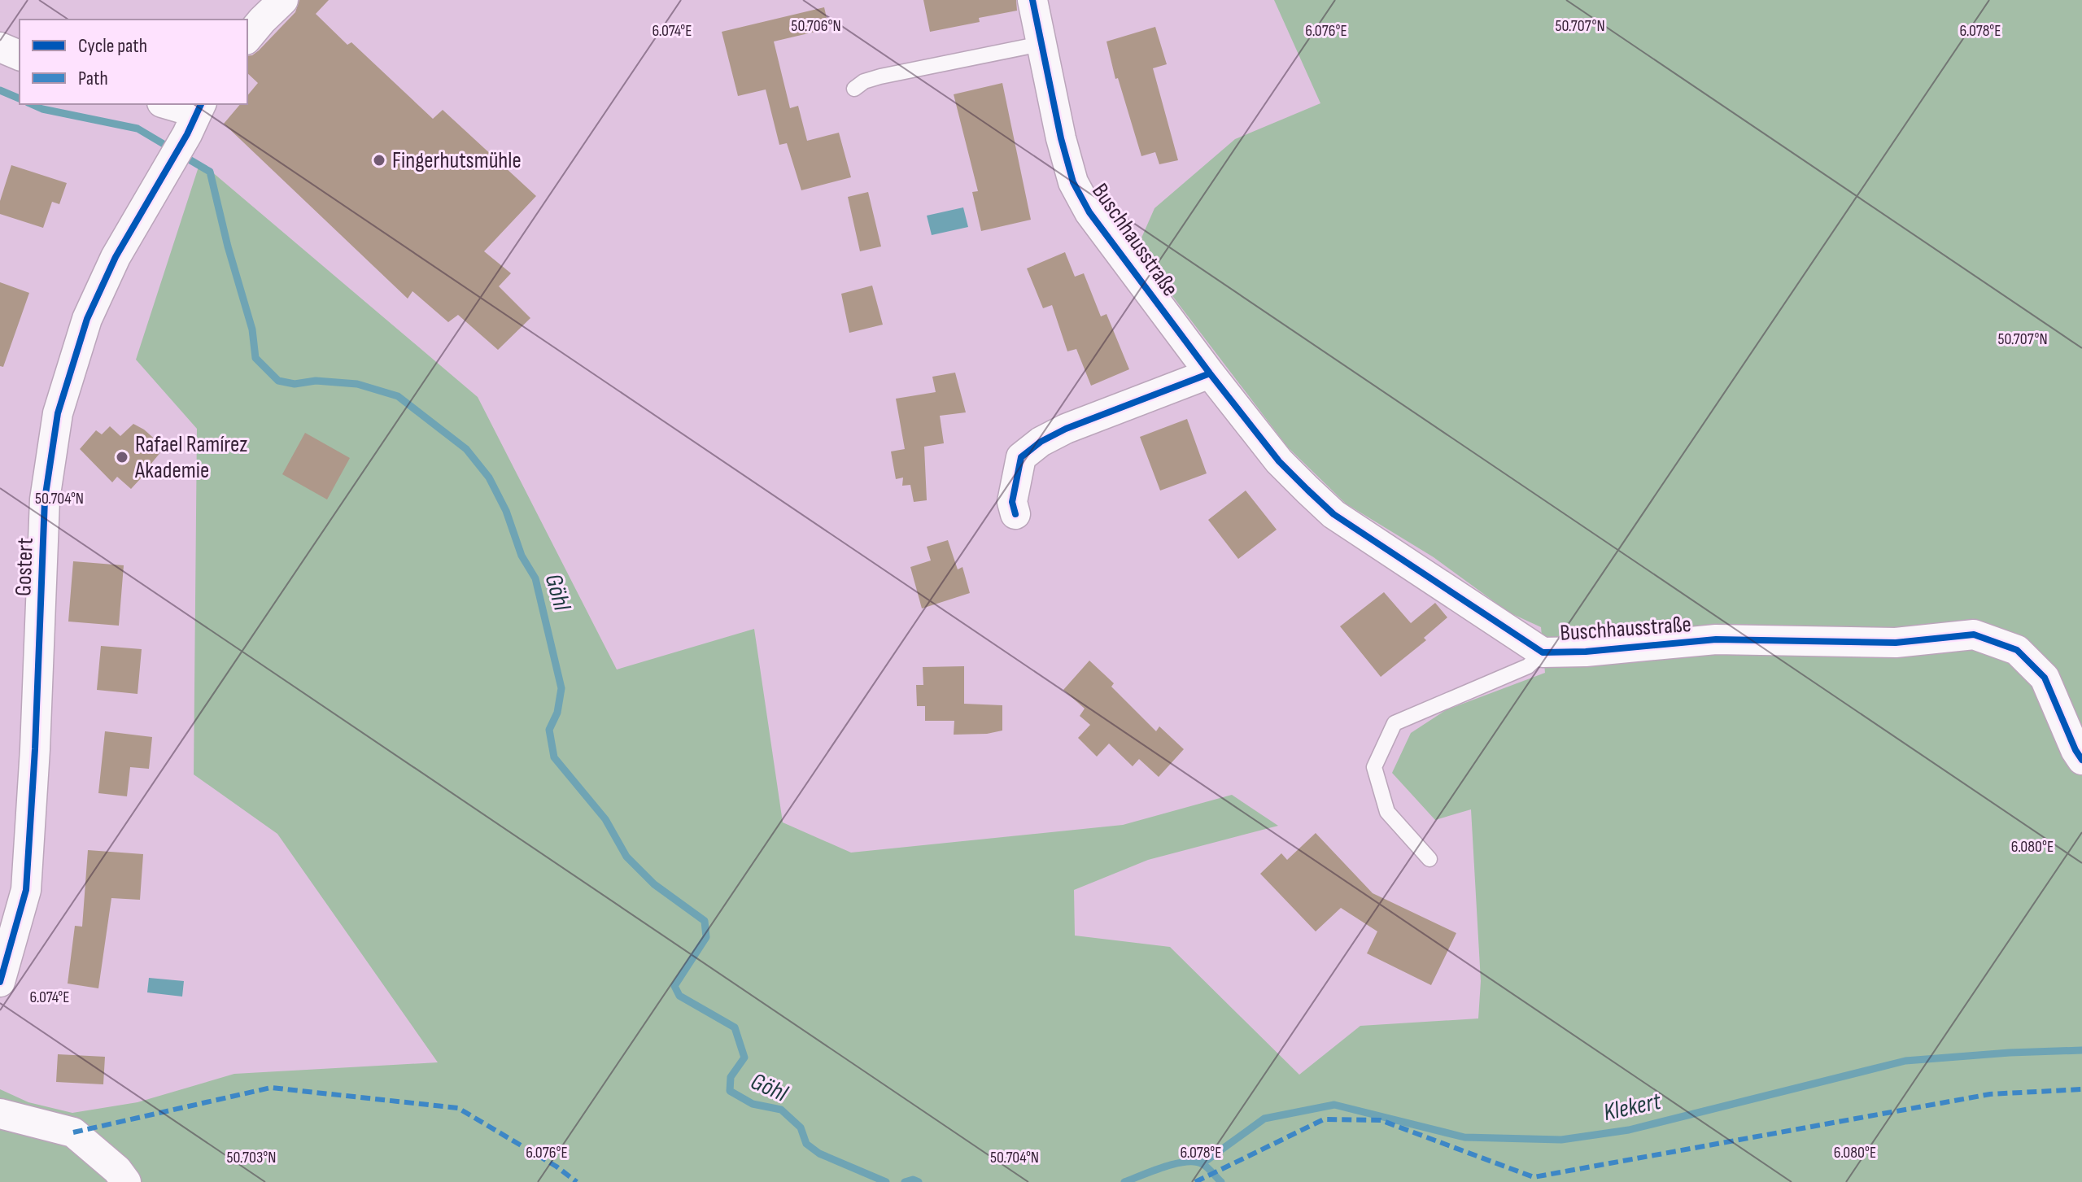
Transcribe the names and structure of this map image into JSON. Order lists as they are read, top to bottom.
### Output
{
  "streets": {
    "street": ["Buschhausstraße", "Gostert"]
  },
  "water": ["Göhl", "Klekert"],
  "places": ["Fingerhutsmühle", "Rafael Ramírez Akademie"],
  "legend": ["Cycle path", "Path"],
  "coordinates": [
    "50.706°N",
    "50.707°N",
    "6.076°E",
    "6.078°E",
    "6.074°E",
    "50.704°N",
    "6.080°E",
    "50.703°N"
  ]
}
